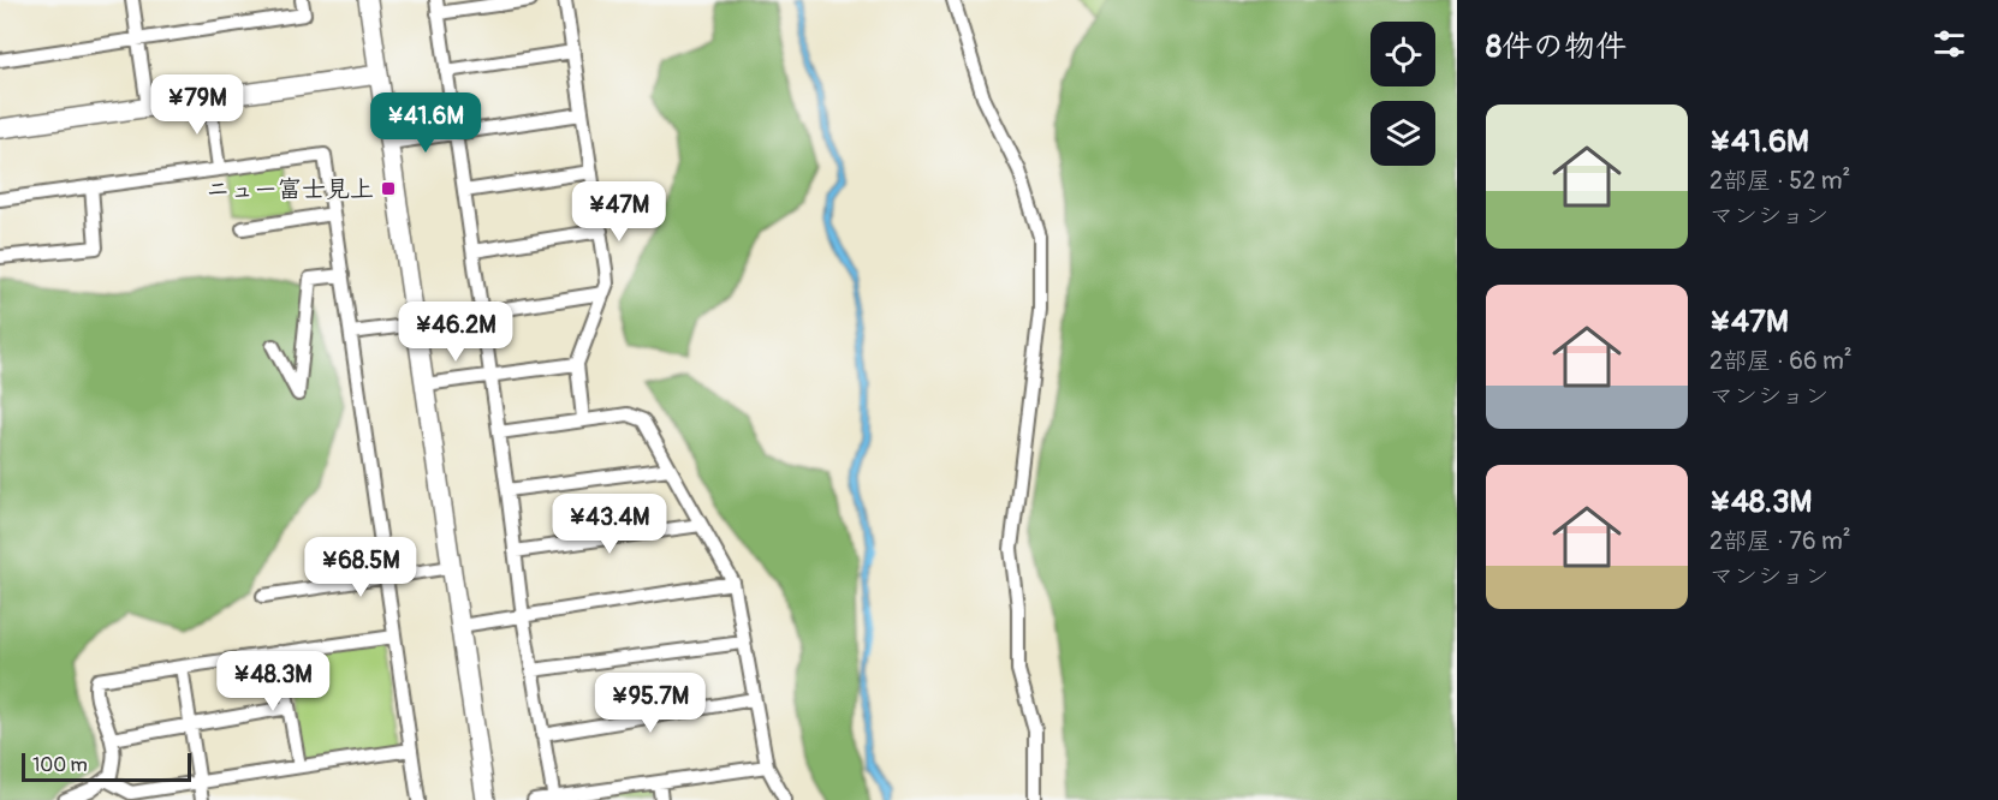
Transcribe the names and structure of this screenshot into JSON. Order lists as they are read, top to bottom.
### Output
{
  "places": {
    "transit": ["ニュー富士見上"]
  },
  "scale_bar": "100 m",
  "page": {
    "heading": "8件の物件",
    "price": [
      "¥79M",
      "¥41.6M",
      "¥47M",
      "¥46.2M",
      "¥43.4M",
      "¥68.5M",
      "¥48.3M",
      "¥95.7M"
    ],
    "list": [
      {
        "name": "¥41.6M",
        "note": "2部屋 · 52 m² · マンション"
      },
      {
        "name": "¥47M",
        "note": "2部屋 · 66 m² · マンション"
      },
      {
        "name": "¥48.3M",
        "note": "2部屋 · 76 m² · マンション"
      }
    ],
    "scale": "100 m"
  }
}
